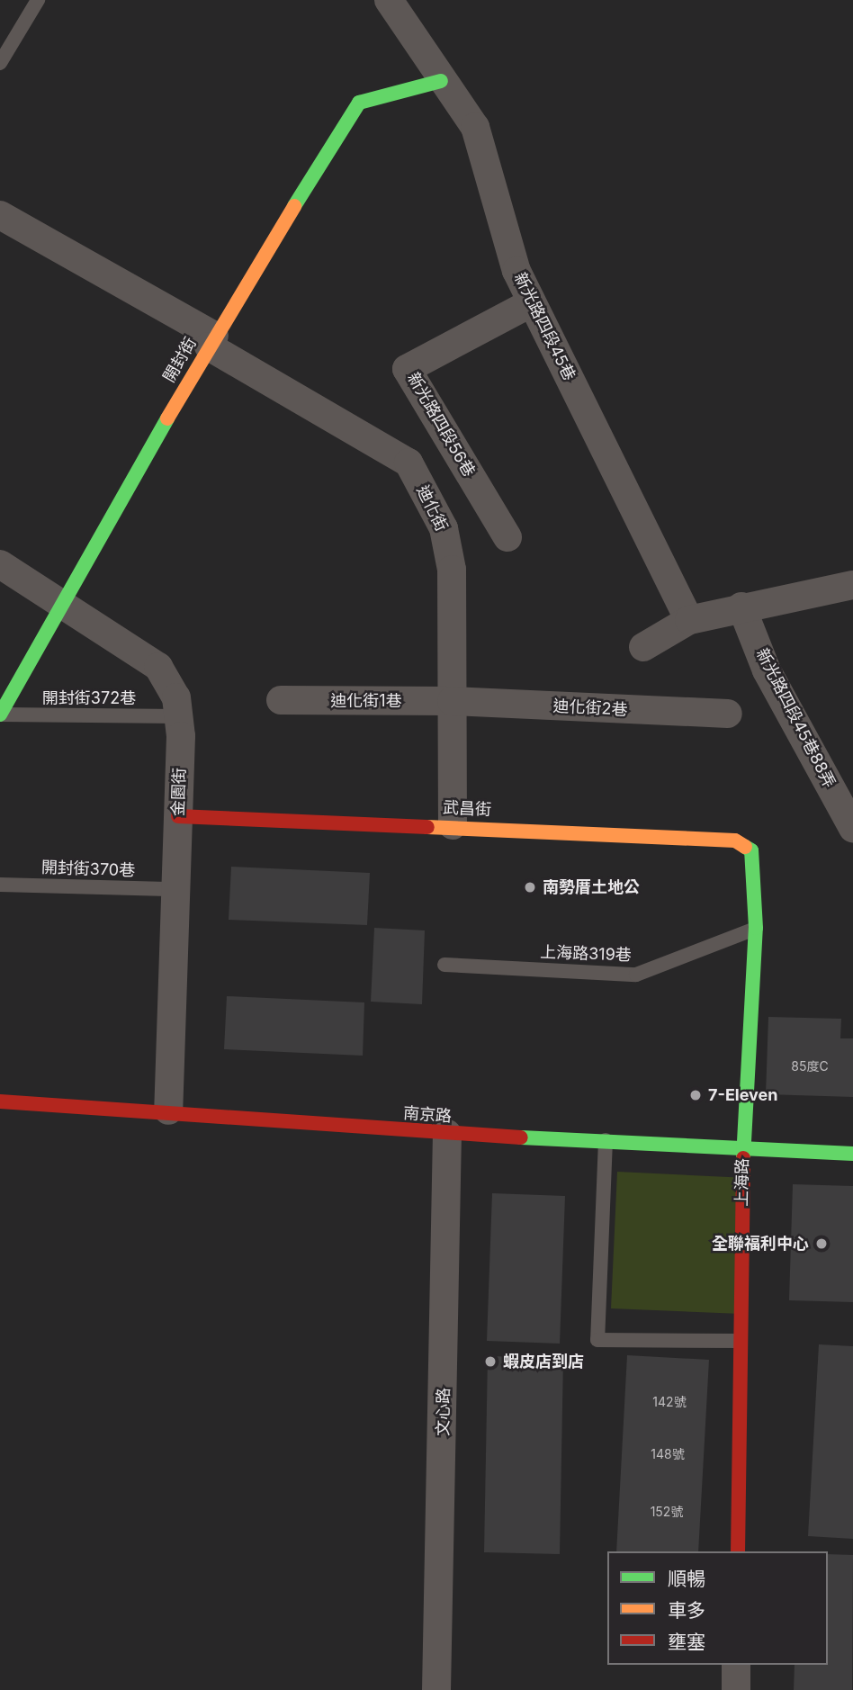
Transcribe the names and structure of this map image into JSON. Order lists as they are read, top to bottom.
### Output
{
  "streets": {
    "street": [
      "新光路四段45巷",
      "開封街",
      "新光路四段56巷",
      "迪化街",
      "迪化街1巷",
      "迪化街2巷",
      "新光路四段45巷88弄",
      "金園街",
      "武昌街",
      "南京路",
      "上海路",
      "文心路"
    ],
    "lane": ["開封街372巷", "開封街370巷", "上海路319巷"]
  },
  "crossings": [
    ["新光路四段45巷", "開封街"],
    ["新光路四段45巷", "新光路四段56巷"],
    ["開封街", "迪化街"],
    ["開封街", "開封街372巷"],
    ["開封街", "金園街"],
    ["迪化街", "迪化街1巷"],
    ["迪化街", "迪化街2巷"],
    ["迪化街", "武昌街"],
    ["開封街372巷", "金園街"],
    ["迪化街1巷", "迪化街2巷"],
    ["金園街", "武昌街"],
    ["金園街", "開封街370巷"],
    ["金園街", "南京路"],
    ["武昌街", "上海路"],
    ["上海路319巷", "上海路"],
    ["南京路", "上海路"],
    ["南京路", "文心路"]
  ],
  "places": [
    "南勢厝土地公",
    "7-Eleven",
    "全聯福利中心",
    "蝦皮店到店"
  ],
  "house_numbers": [
    "85度C",
    "142號",
    "148號",
    "152號"
  ],
  "legend": ["順暢", "車多", "壅塞"]
}
